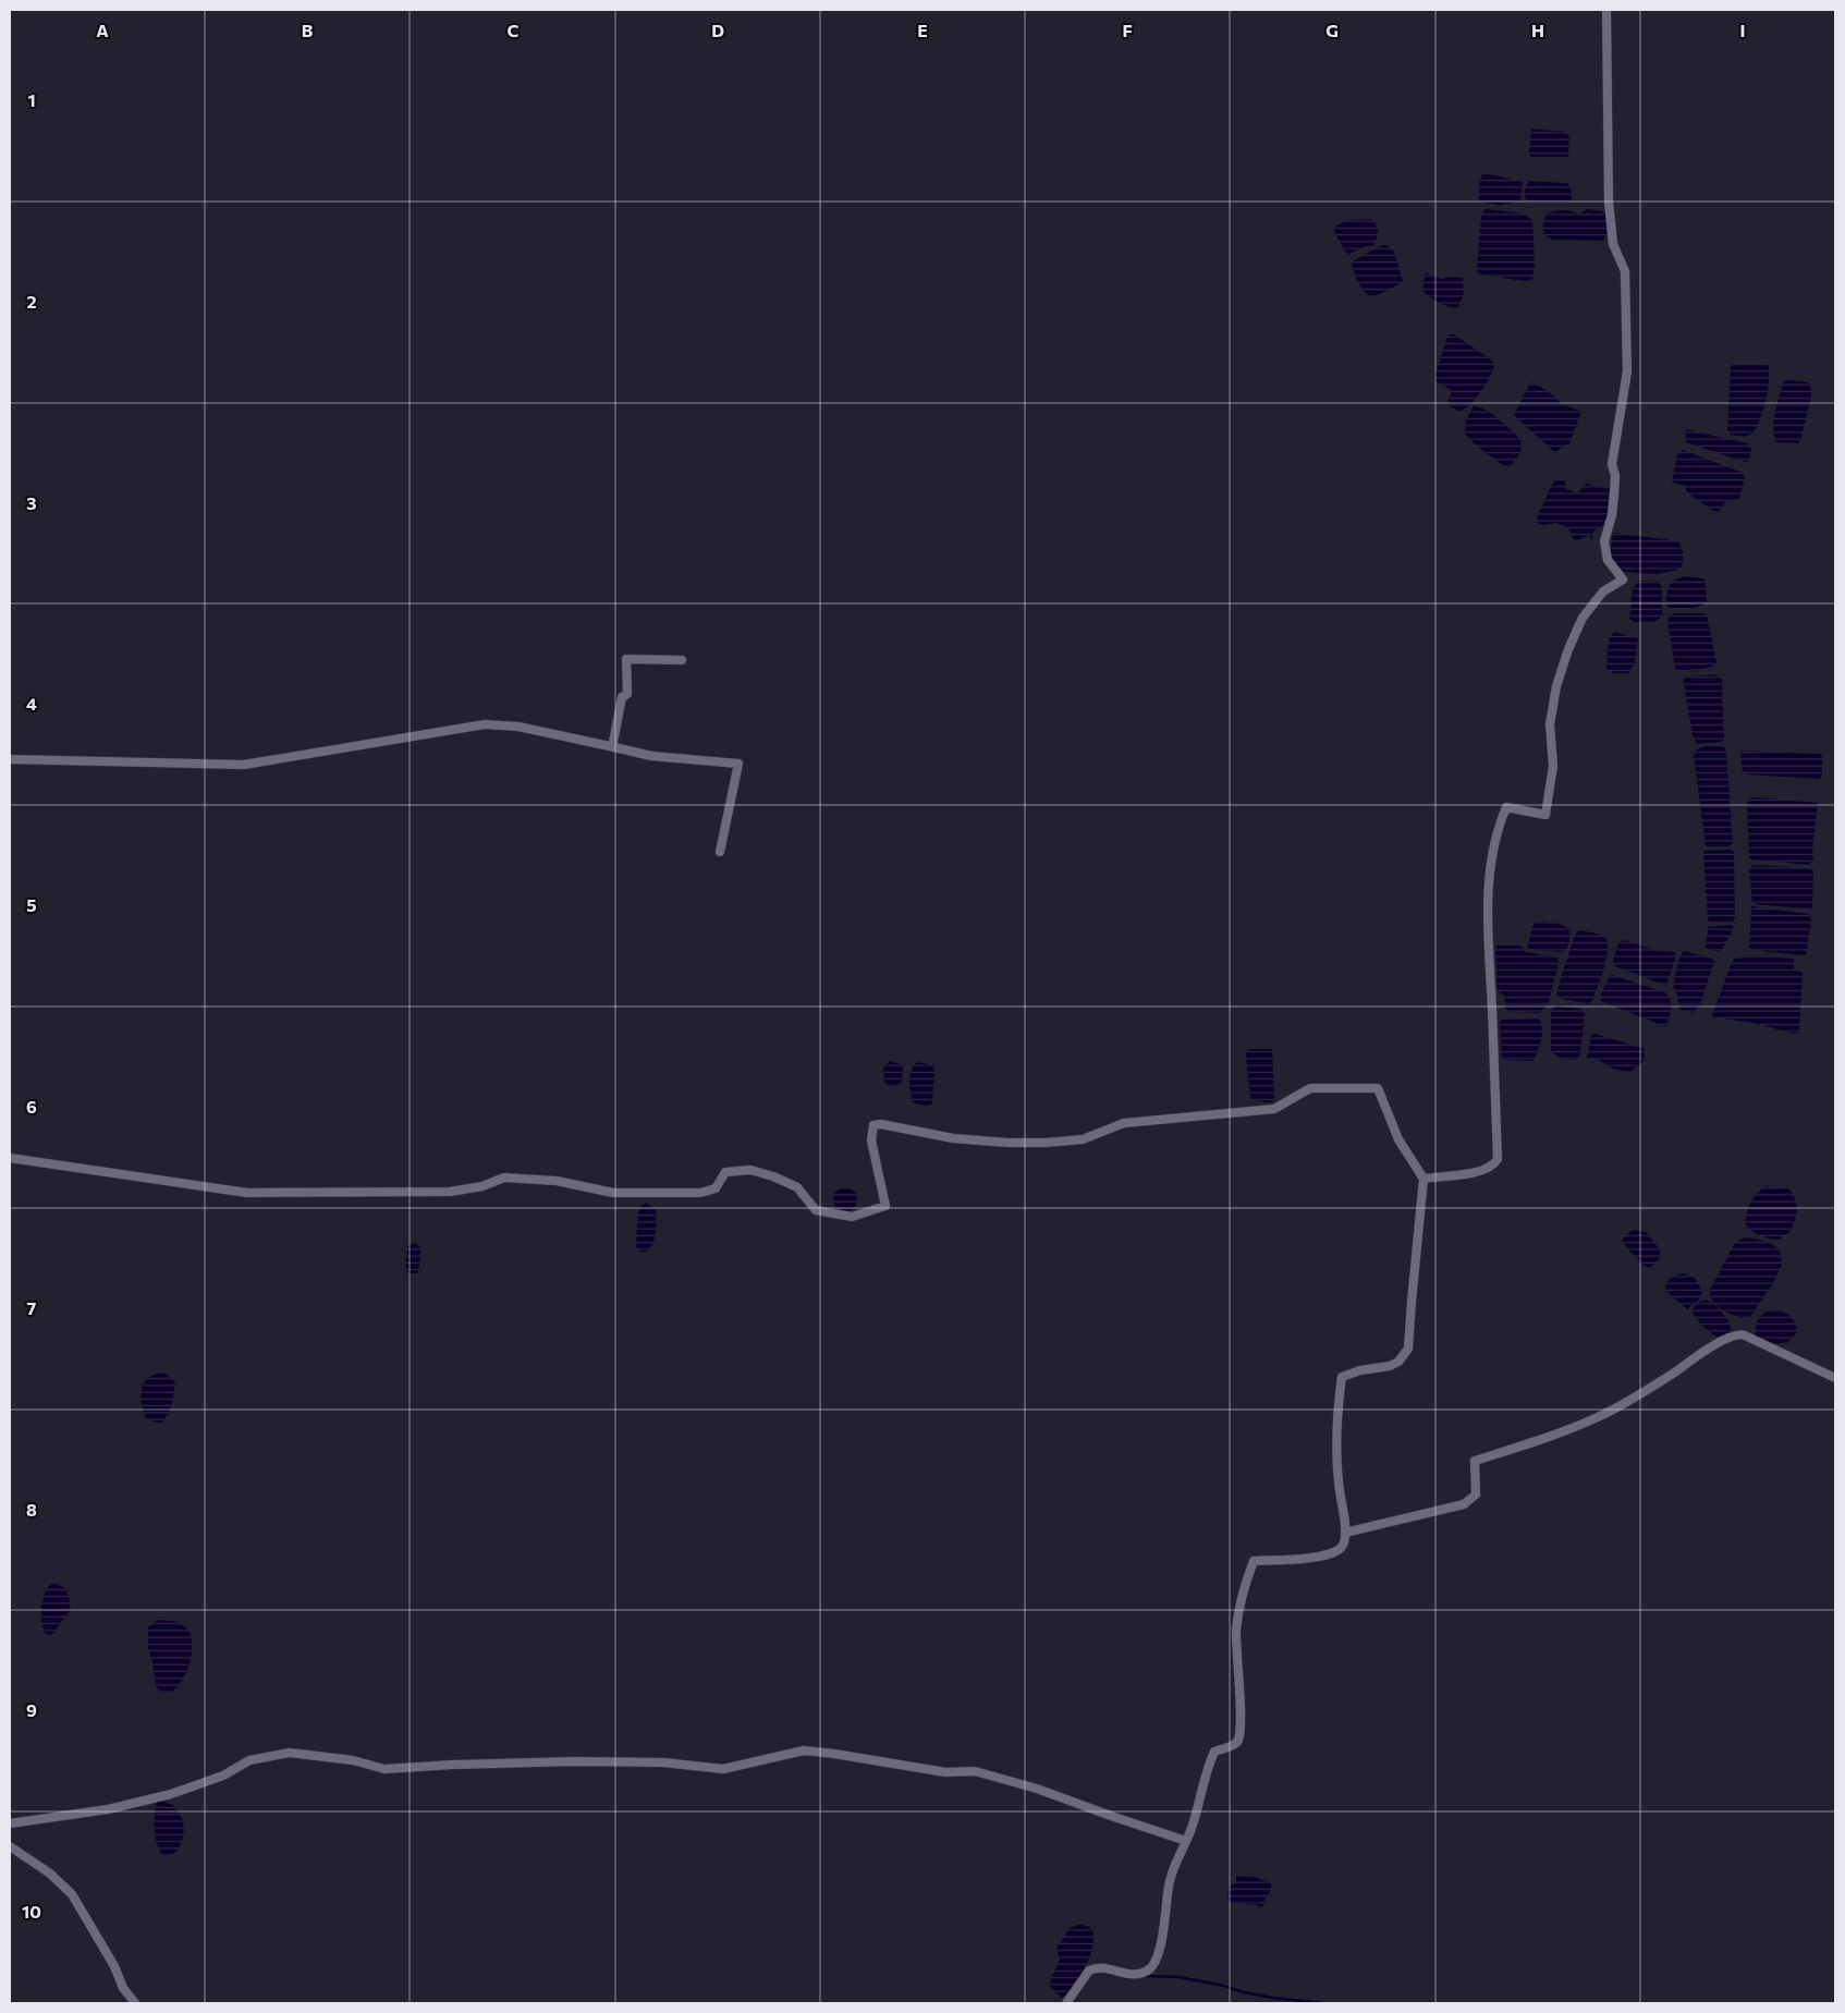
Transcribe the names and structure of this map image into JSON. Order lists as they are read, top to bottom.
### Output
{
  "grid": {
    "columns": [
      "A",
      "B",
      "C",
      "D",
      "E",
      "F",
      "G",
      "H",
      "I"
    ],
    "rows": [
      "1",
      "2",
      "3",
      "4",
      "5",
      "6",
      "7",
      "8",
      "9",
      "10"
    ]
  }
}
